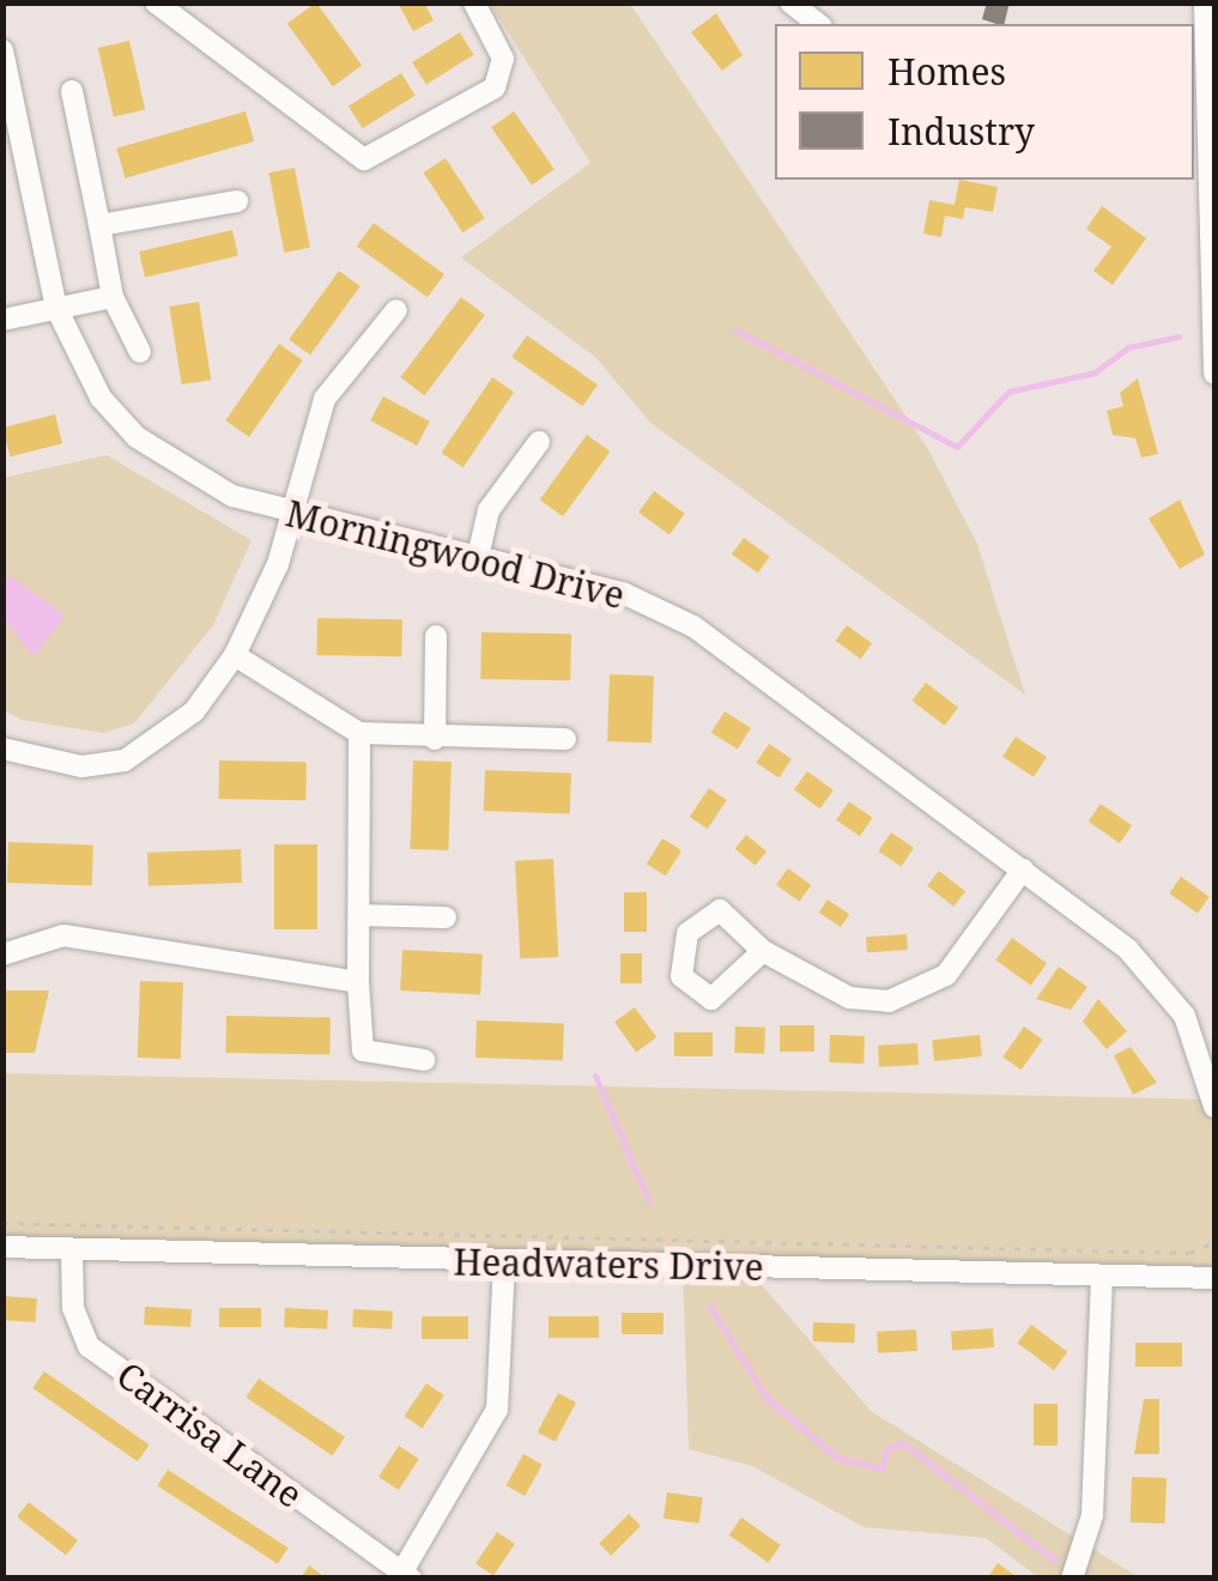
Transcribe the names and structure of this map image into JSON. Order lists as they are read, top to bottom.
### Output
{
  "streets": {
    "street": ["Morningwood Drive", "Headwaters Drive", "Carrisa Lane"]
  },
  "crossings": [
    ["Headwaters Drive", "Carrisa Lane"]
  ],
  "legend": ["Homes", "Industry"]
}
